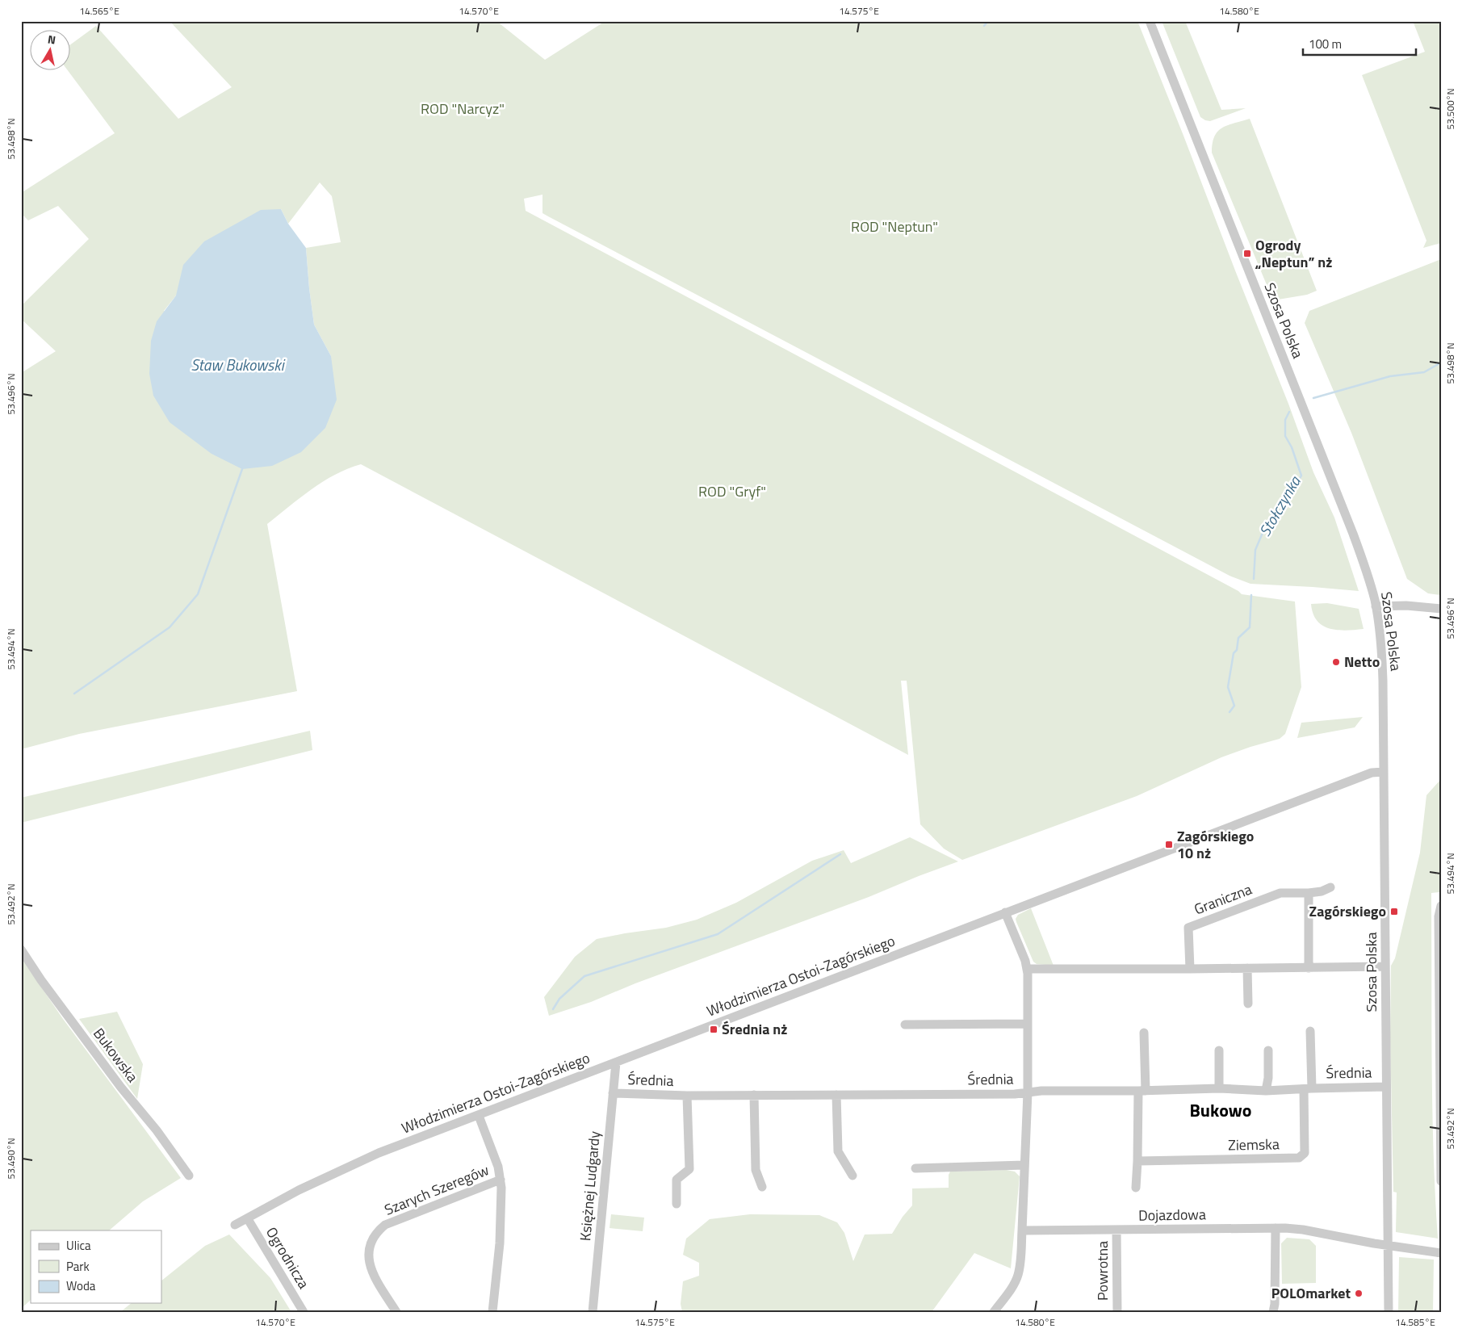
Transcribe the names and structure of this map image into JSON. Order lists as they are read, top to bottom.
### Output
{
  "streets": {
    "street": [
      "Szosa Polska",
      "Graniczna",
      "Włodzimierza Ostoi-Zagórskiego",
      "Bukowska",
      "Średnia",
      "Ziemska",
      "Księżnej Ludgardy",
      "Szarych Szeregów",
      "Dojazdowa",
      "Ogrodnicza",
      "Powrotna"
    ]
  },
  "crossings": [
    ["Szosa Polska", "Włodzimierza Ostoi-Zagórskiego"],
    ["Szosa Polska", "Średnia"],
    ["Szosa Polska", "Dojazdowa"],
    ["Włodzimierza Ostoi-Zagórskiego", "Księżnej Ludgardy"],
    ["Włodzimierza Ostoi-Zagórskiego", "Ogrodnicza"],
    ["Średnia", "Ziemska"],
    ["Średnia", "Księżnej Ludgardy"],
    ["Dojazdowa", "Powrotna"]
  ],
  "districts": ["Bukowo"],
  "water": ["Staw Bukowski", "Stołczynka"],
  "parks": ["ROD \"Narcyz\"", "ROD \"Neptun\"", "ROD \"Gryf\""],
  "places": {
    "transit": [
      "Ogrody „Neptun” nż",
      "Zagórskiego 10 nż",
      "Zagórskiego",
      "Średnia nż"
    ],
    "other": ["Netto", "POLOmarket"]
  },
  "legend": ["Ulica", "Park", "Woda"],
  "scale_bar": "100 m",
  "north": "top",
  "coordinates": [
    "14.565°E",
    "14.570°E",
    "14.575°E",
    "14.580°E",
    "53.500°N",
    "53.498°N",
    "53.496°N",
    "53.494°N",
    "53.492°N",
    "53.490°N",
    "14.585°E"
  ]
}
